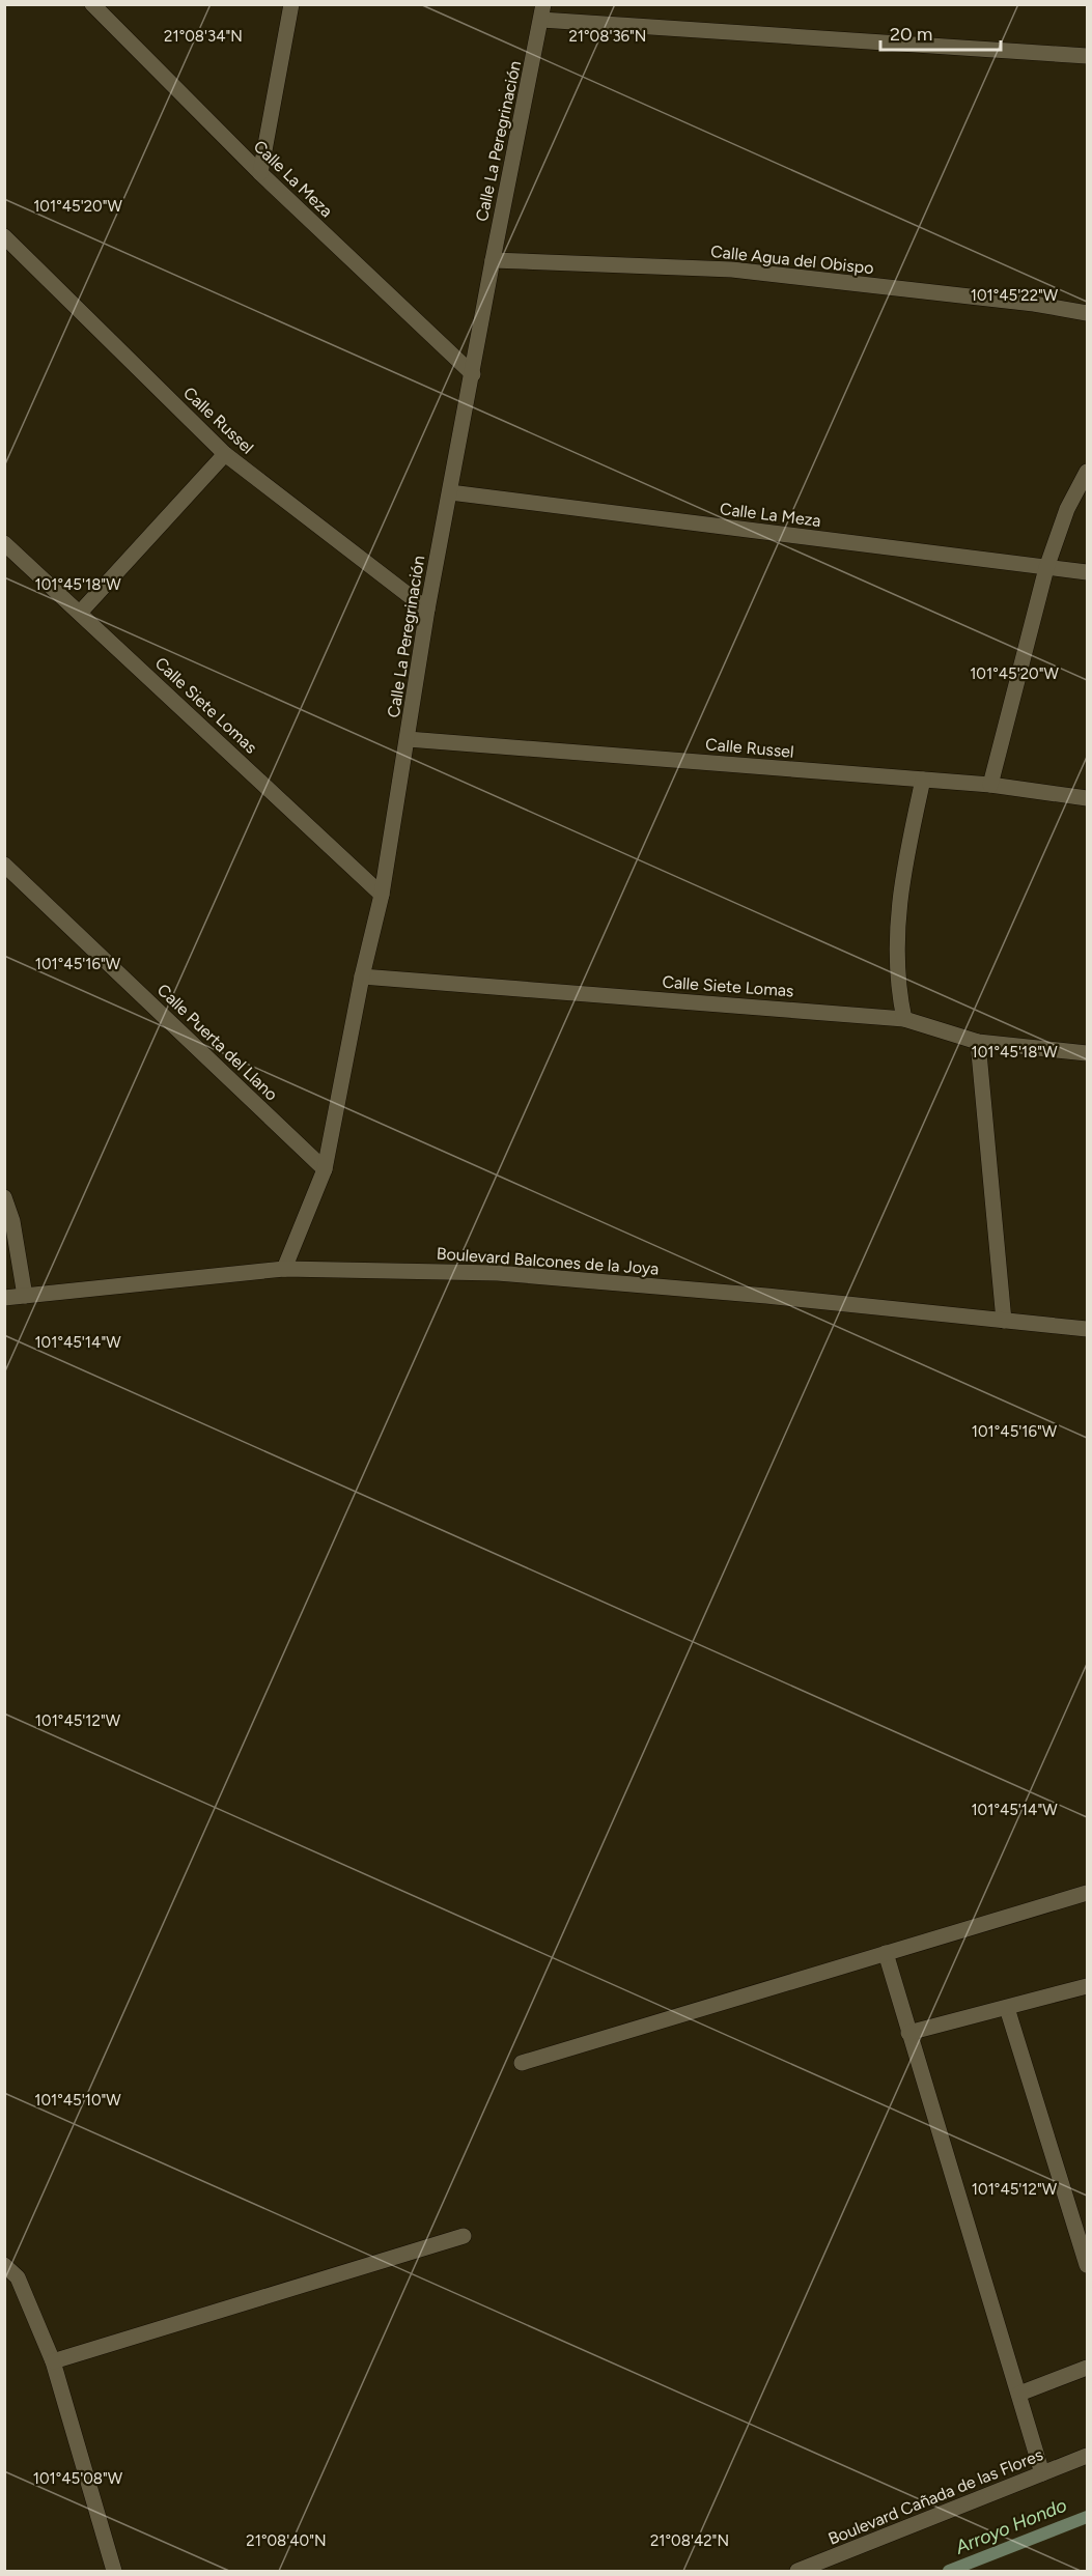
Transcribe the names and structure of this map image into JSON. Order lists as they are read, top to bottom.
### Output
{
  "streets": {
    "street": [
      "Calle La Peregrinación",
      "Calle La Meza",
      "Calle Agua del Obispo",
      "Calle Russel",
      "Calle Siete Lomas",
      "Calle Puerta del Llano",
      "Boulevard Balcones de la Joya",
      "Boulevard Cañada de las Flores"
    ]
  },
  "crossings": [
    ["Calle La Peregrinación", "Calle La Meza"],
    ["Calle La Peregrinación", "Calle Agua del Obispo"],
    ["Calle La Peregrinación", "Calle Russel"],
    ["Calle La Peregrinación", "Calle Siete Lomas"],
    ["Calle La Peregrinación", "Calle Puerta del Llano"],
    ["Calle La Peregrinación", "Boulevard Balcones de la Joya"]
  ],
  "water": ["Arroyo Hondo"],
  "scale_bar": "20 m",
  "coordinates": [
    "21°08'34\"N",
    "21°08'36\"N",
    "101°45'20\"W",
    "101°45'22\"W",
    "101°45'18\"W",
    "101°45'16\"W",
    "101°45'14\"W",
    "101°45'12\"W",
    "101°45'10\"W",
    "101°45'08\"W",
    "21°08'40\"N",
    "21°08'42\"N"
  ]
}
